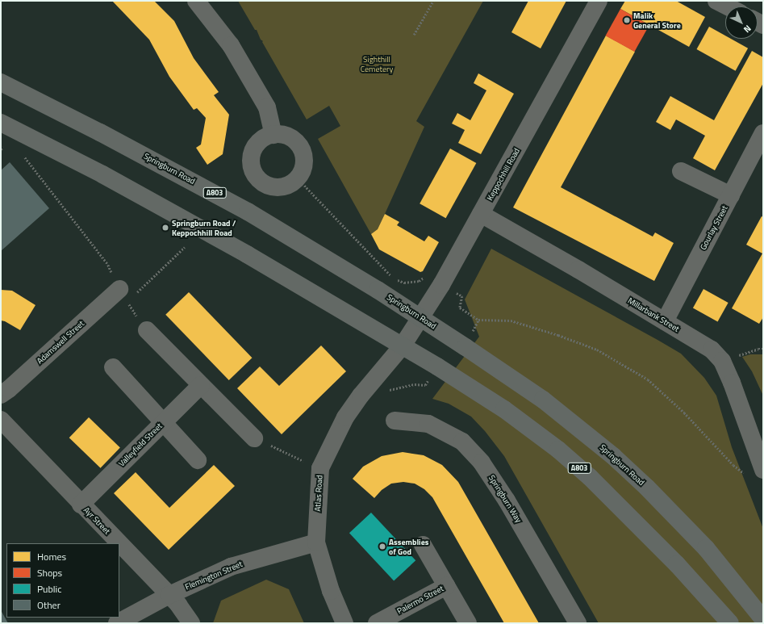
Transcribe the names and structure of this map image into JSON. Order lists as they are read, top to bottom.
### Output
{
  "streets": {
    "main road": ["Springburn Road", "A803"],
    "street": [
      "Keppochhill Road",
      "Gourlay Street",
      "Millarbank Street",
      "Adamswell Street",
      "Valleyfield Street",
      "Atlas Road",
      "Springburn Way",
      "Ayr Street",
      "Flemington Street",
      "Palermo Street"
    ]
  },
  "crossings": [
    ["Springburn Road", "Keppochhill Road"],
    ["Keppochhill Road", "A803"],
    ["Keppochhill Road", "Millarbank Street"],
    ["Keppochhill Road", "Atlas Road"],
    ["A803", "Atlas Road"],
    ["Gourlay Street", "Millarbank Street"],
    ["Valleyfield Street", "Ayr Street"],
    ["Atlas Road", "Flemington Street"],
    ["Ayr Street", "Flemington Street"]
  ],
  "parks": ["Sighthill Cemetery"],
  "places": ["Malik General Store", "Springburn Road / Keppochhill Road", "Assemblies of God"],
  "legend": [
    "Homes",
    "Shops",
    "Public",
    "Other"
  ],
  "north": "bottom right"
}
